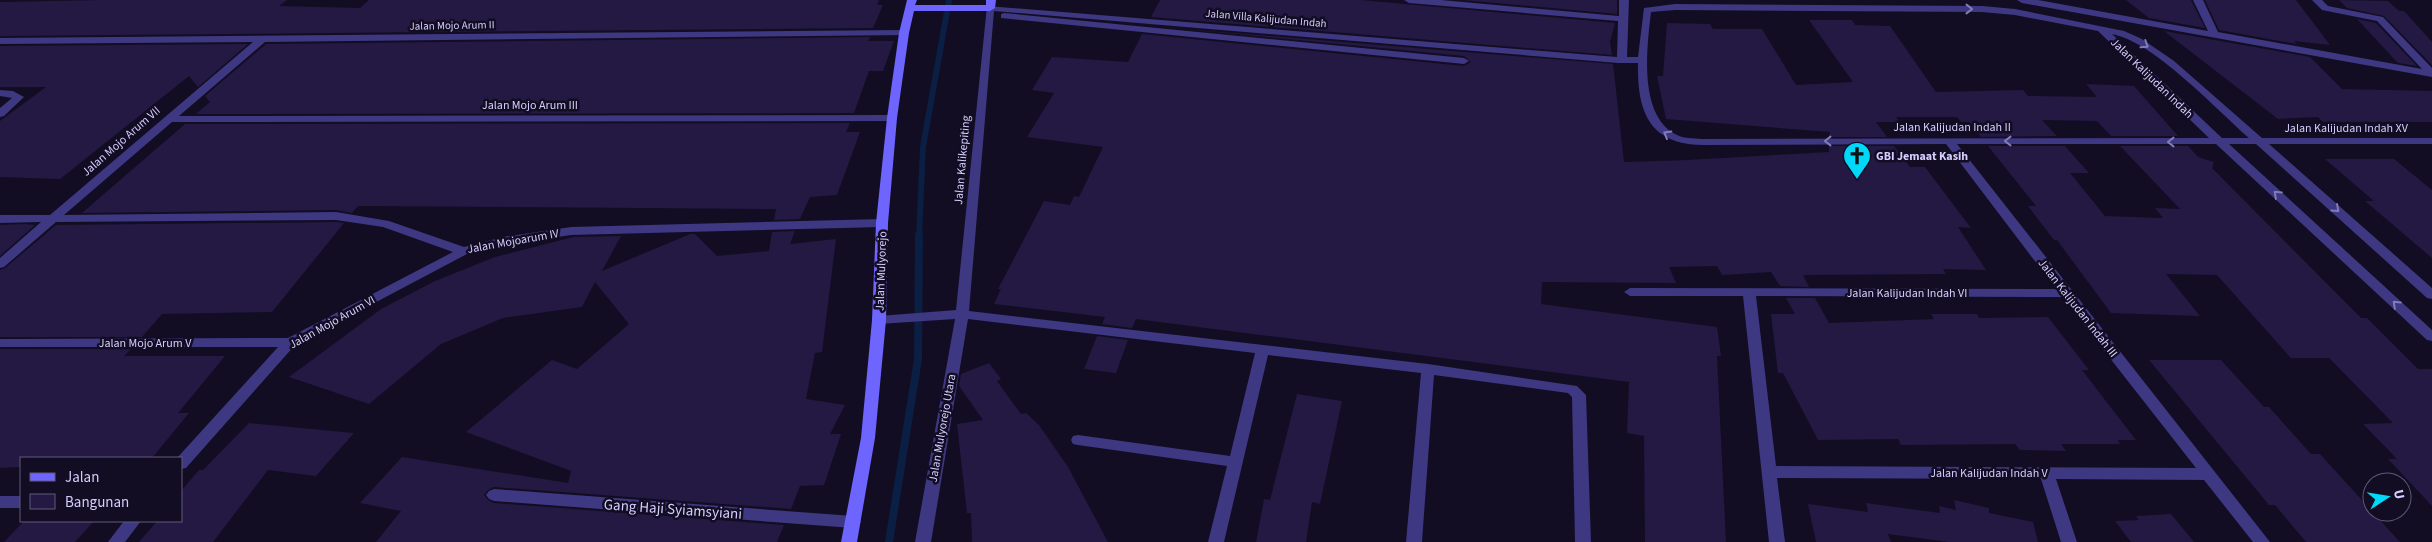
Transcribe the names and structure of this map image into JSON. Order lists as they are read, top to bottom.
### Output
{
  "streets": {
    "main road": ["Jalan Villa Kalijudan Indah", "Jalan Mulyorejo"],
    "street": [
      "Jalan Mojo Arum II",
      "Jalan Kalijudan Indah",
      "Jalan Mojo Arum III",
      "Jalan Kalijudan Indah II",
      "Jalan Kalijudan Indah XV",
      "Jalan Mojo Arum VII",
      "Jalan Kalikepiting",
      "Jalan Mojoarum IV",
      "Jalan Kalijudan Indah VI",
      "Jalan Kalijudan Indah III",
      "Jalan Mojo Arum VI",
      "Jalan Mojo Arum V",
      "Jalan Mulyorejo Utara",
      "Jalan Kalijudan Indah V",
      "Gang Haji Syiamsyiani"
    ]
  },
  "crossings": [
    ["Jalan Villa Kalijudan Indah", "Jalan Kalijudan Indah II"],
    ["Jalan Villa Kalijudan Indah", "Jalan Kalikepiting"],
    ["Jalan Villa Kalijudan Indah", "Jalan Mulyorejo"],
    ["Jalan Mojo Arum II", "Jalan Mojo Arum VII"],
    ["Jalan Mojo Arum II", "Jalan Mulyorejo"],
    ["Jalan Kalijudan Indah", "Jalan Kalijudan Indah II"],
    ["Jalan Kalijudan Indah", "Jalan Kalijudan Indah XV"],
    ["Jalan Mojo Arum III", "Jalan Mojo Arum VII"],
    ["Jalan Mojo Arum III", "Jalan Mulyorejo"],
    ["Jalan Kalijudan Indah II", "Jalan Kalijudan Indah XV"],
    ["Jalan Kalijudan Indah II", "Jalan Kalijudan Indah III"],
    ["Jalan Mojo Arum VII", "Jalan Mojoarum IV"],
    ["Jalan Kalikepiting", "Jalan Mulyorejo Utara"],
    ["Jalan Mojoarum IV", "Jalan Mulyorejo"],
    ["Jalan Mojoarum IV", "Jalan Mojo Arum VI"],
    ["Jalan Mulyorejo", "Gang Haji Syiamsyiani"],
    ["Jalan Kalijudan Indah VI", "Jalan Kalijudan Indah III"],
    ["Jalan Kalijudan Indah III", "Jalan Kalijudan Indah V"],
    ["Jalan Mojo Arum VI", "Jalan Mojo Arum V"]
  ],
  "places": {
    "church": ["GBI Jemaat Kasih"]
  },
  "legend": ["Jalan", "Bangunan"],
  "north": "right"
}
